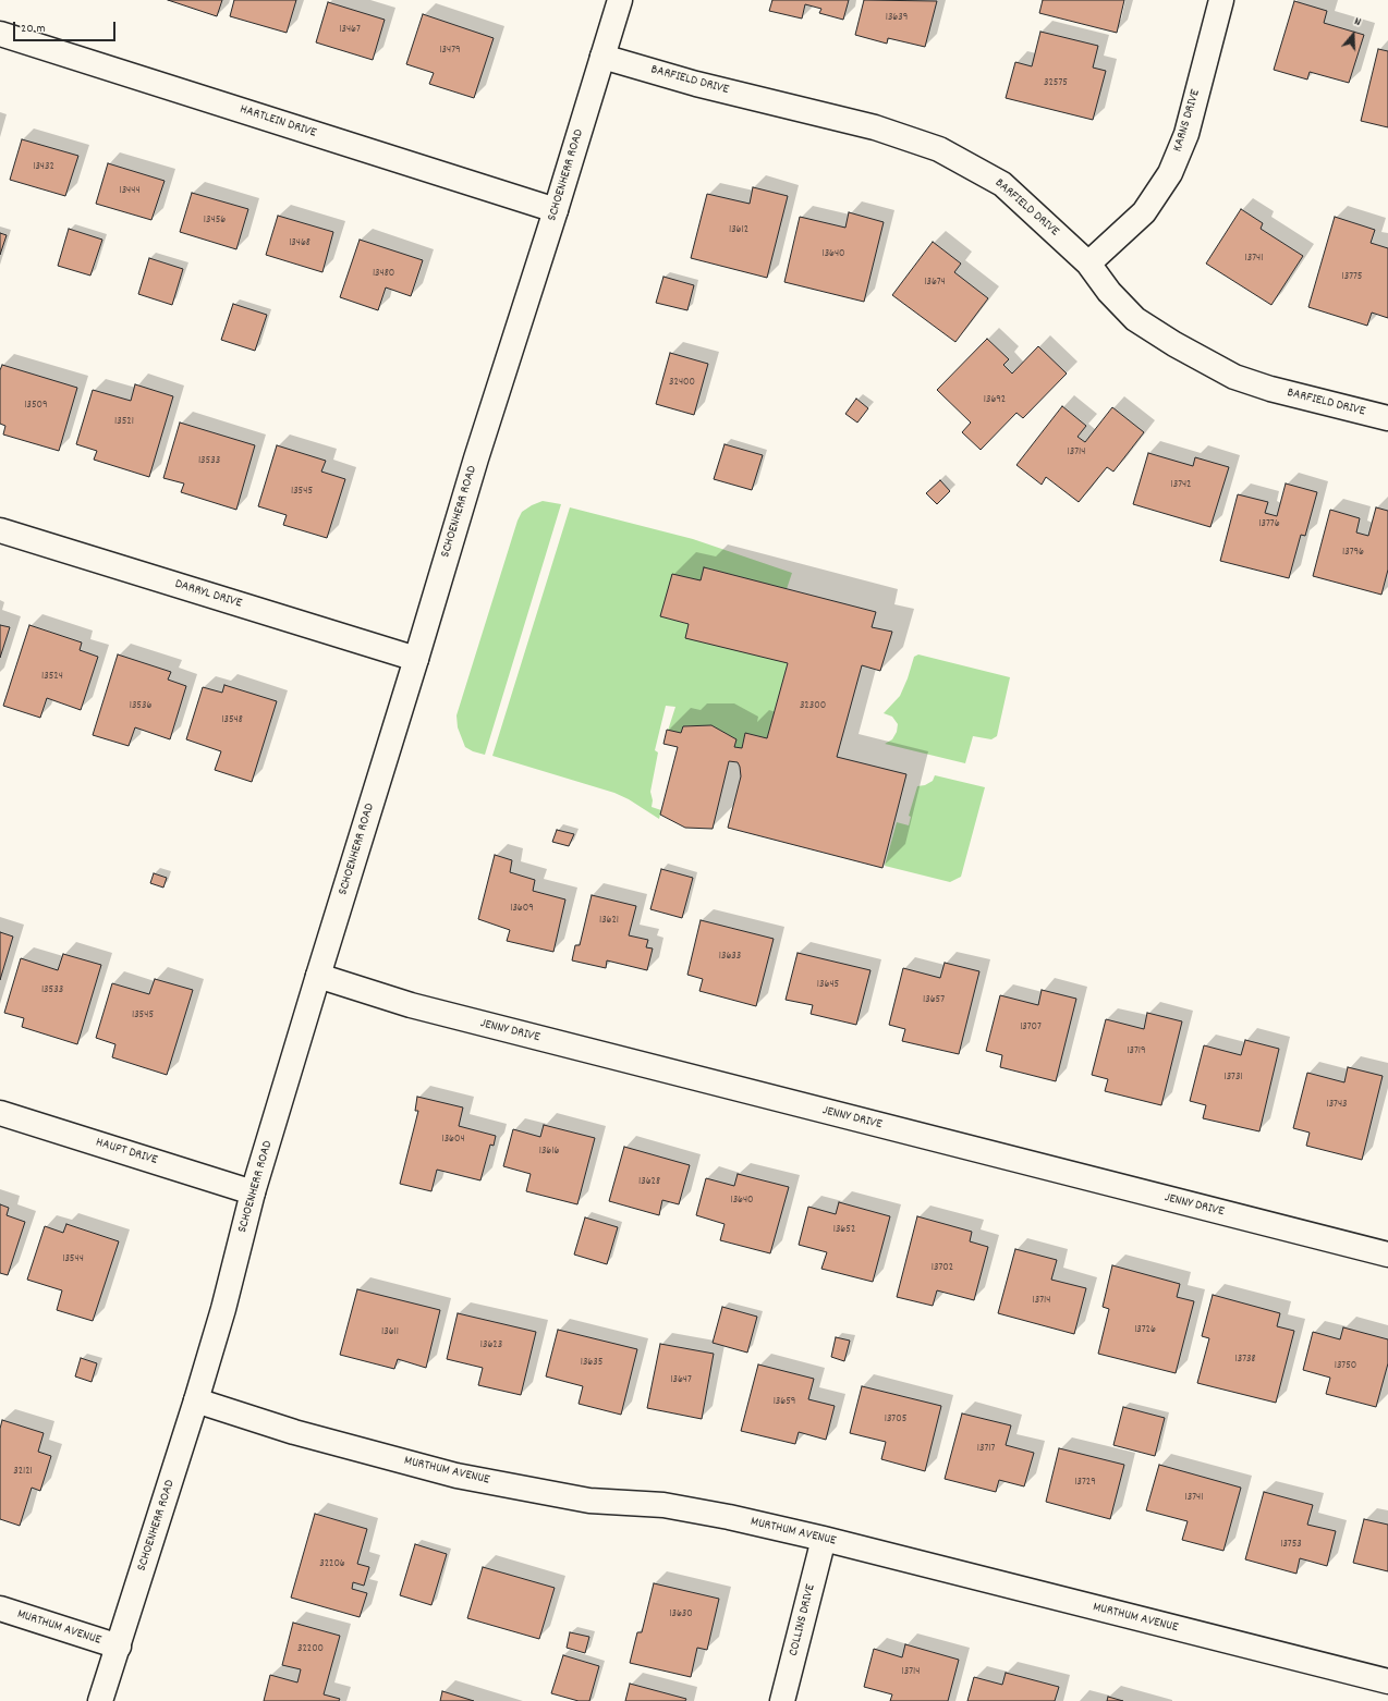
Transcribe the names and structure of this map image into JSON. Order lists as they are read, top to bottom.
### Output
{
  "streets": {
    "street": [
      "BARFIELD DRIVE",
      "KARNS DRIVE",
      "HARTLEIN DRIVE",
      "SCHOENHERR ROAD",
      "DARRYL DRIVE",
      "JENNY DRIVE",
      "HAUPT DRIVE",
      "MURTHUM AVENUE",
      "COLLINS DRIVE"
    ]
  },
  "crossings": [
    ["BARFIELD DRIVE", "KARNS DRIVE"],
    ["BARFIELD DRIVE", "SCHOENHERR ROAD"],
    ["HARTLEIN DRIVE", "SCHOENHERR ROAD"],
    ["SCHOENHERR ROAD", "DARRYL DRIVE"],
    ["SCHOENHERR ROAD", "JENNY DRIVE"],
    ["SCHOENHERR ROAD", "HAUPT DRIVE"],
    ["SCHOENHERR ROAD", "MURTHUM AVENUE"],
    ["MURTHUM AVENUE", "COLLINS DRIVE"]
  ],
  "house_numbers": [
    "13639",
    "13467",
    "13479",
    "32575",
    "13432",
    "13444",
    "13456",
    "13612",
    "13468",
    "13640",
    "13741",
    "13480",
    "13775",
    "13674",
    "32400",
    "13692",
    "13509",
    "13521",
    "13714",
    "13533",
    "13742",
    "13545",
    "13776",
    "13796",
    "13524",
    "13536",
    "32300",
    "13548",
    "13609",
    "13621",
    "13633",
    "13645",
    "13533",
    "13657",
    "13545",
    "13707",
    "13719",
    "13731",
    "13743",
    "13604",
    "13616",
    "13628",
    "13640",
    "13652",
    "13544",
    "13702",
    "13714",
    "13726",
    "13611",
    "13623",
    "13738",
    "13635",
    "13750",
    "13647",
    "13659",
    "13705",
    "13717",
    "32121",
    "13729",
    "13741",
    "13753",
    "32206",
    "13630",
    "32200",
    "13714"
  ],
  "scale_bar": "20 m",
  "north": "top"
}
